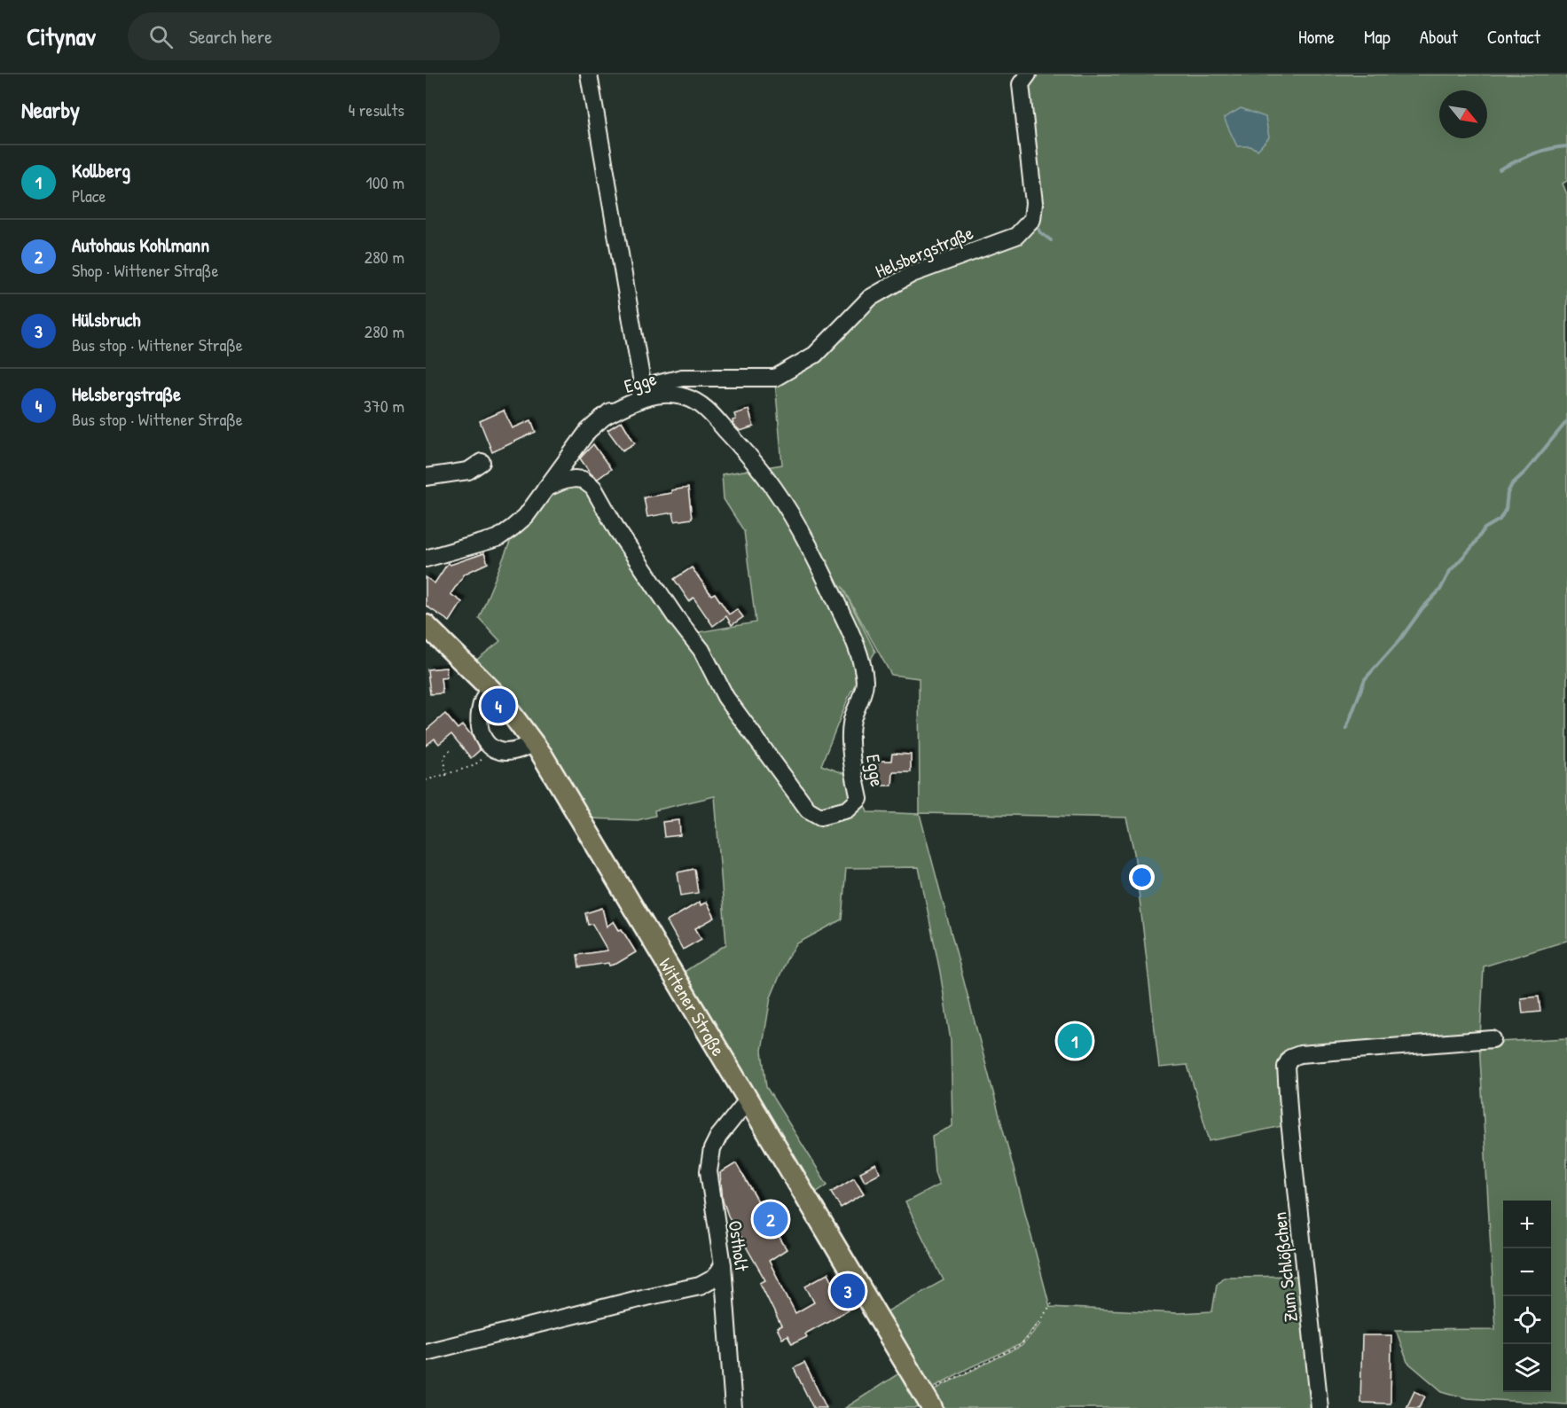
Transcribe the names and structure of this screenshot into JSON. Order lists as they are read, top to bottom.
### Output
{
  "streets": {
    "main road": ["Wittener Straße"],
    "street": [
      "Helsbergstraße",
      "Egge",
      "Ostholt",
      "Zum Schlößchen"
    ]
  },
  "crossings": [
    ["Helsbergstraße", "Egge"],
    ["Wittener Straße", "Ostholt"]
  ],
  "north": "bottom right",
  "page": {
    "header": "Citynav",
    "search": "Search here",
    "nav": [
      "Home",
      "Map",
      "About",
      "Contact"
    ],
    "heading": ["Nearby", "4 results"],
    "list": [
      {
        "mark": "1",
        "name": "Kollberg",
        "note": "Place",
        "value": "100 m"
      },
      {
        "mark": "2",
        "name": "Autohaus Kohlmann",
        "note": "Shop · Wittener Straße",
        "value": "280 m"
      },
      {
        "mark": "3",
        "name": "Hülsbruch",
        "note": "Bus stop · Wittener Straße",
        "value": "280 m"
      },
      {
        "mark": "4",
        "name": "Helsbergstraße",
        "note": "Bus stop · Wittener Straße",
        "value": "370 m"
      }
    ],
    "pins": [
      "4",
      "1",
      "2",
      "3"
    ],
    "map_buttons": ["+", "−"]
  }
}
